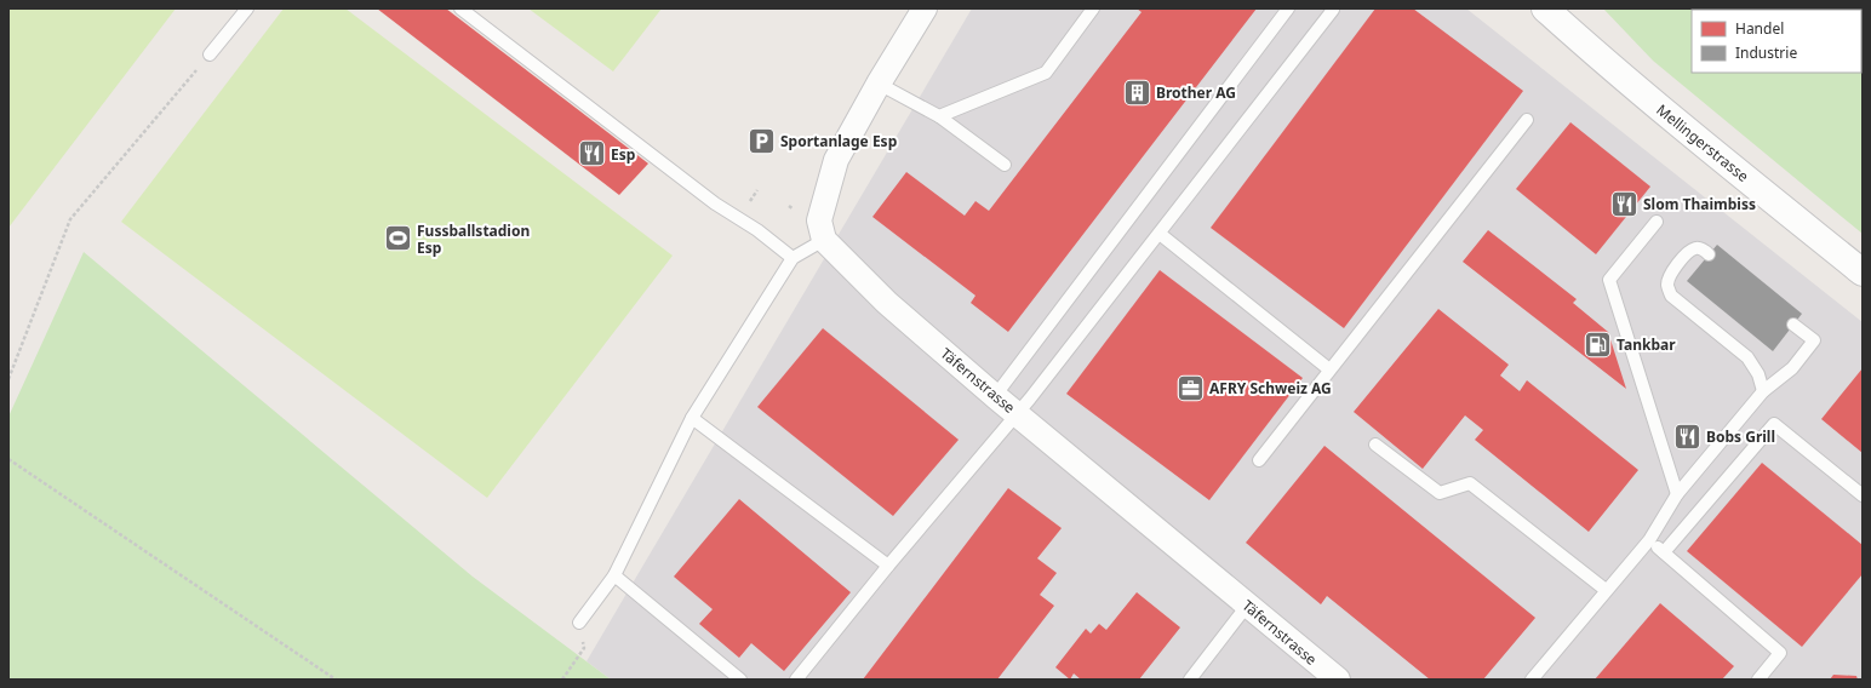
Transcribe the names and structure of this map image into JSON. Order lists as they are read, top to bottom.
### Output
{
  "streets": {
    "main road": ["Mellingerstrasse"],
    "street": ["Täfernstrasse"]
  },
  "places": {
    "building": ["Brother AG"],
    "parking": ["Sportanlage Esp"],
    "restaurant": ["Esp", "Slom Thaimbiss", "Bobs Grill"],
    "sports": ["Fussballstadion Esp"],
    "fuel station": ["Tankbar"],
    "office": ["AFRY Schweiz AG"]
  },
  "legend": ["Handel", "Industrie"]
}
